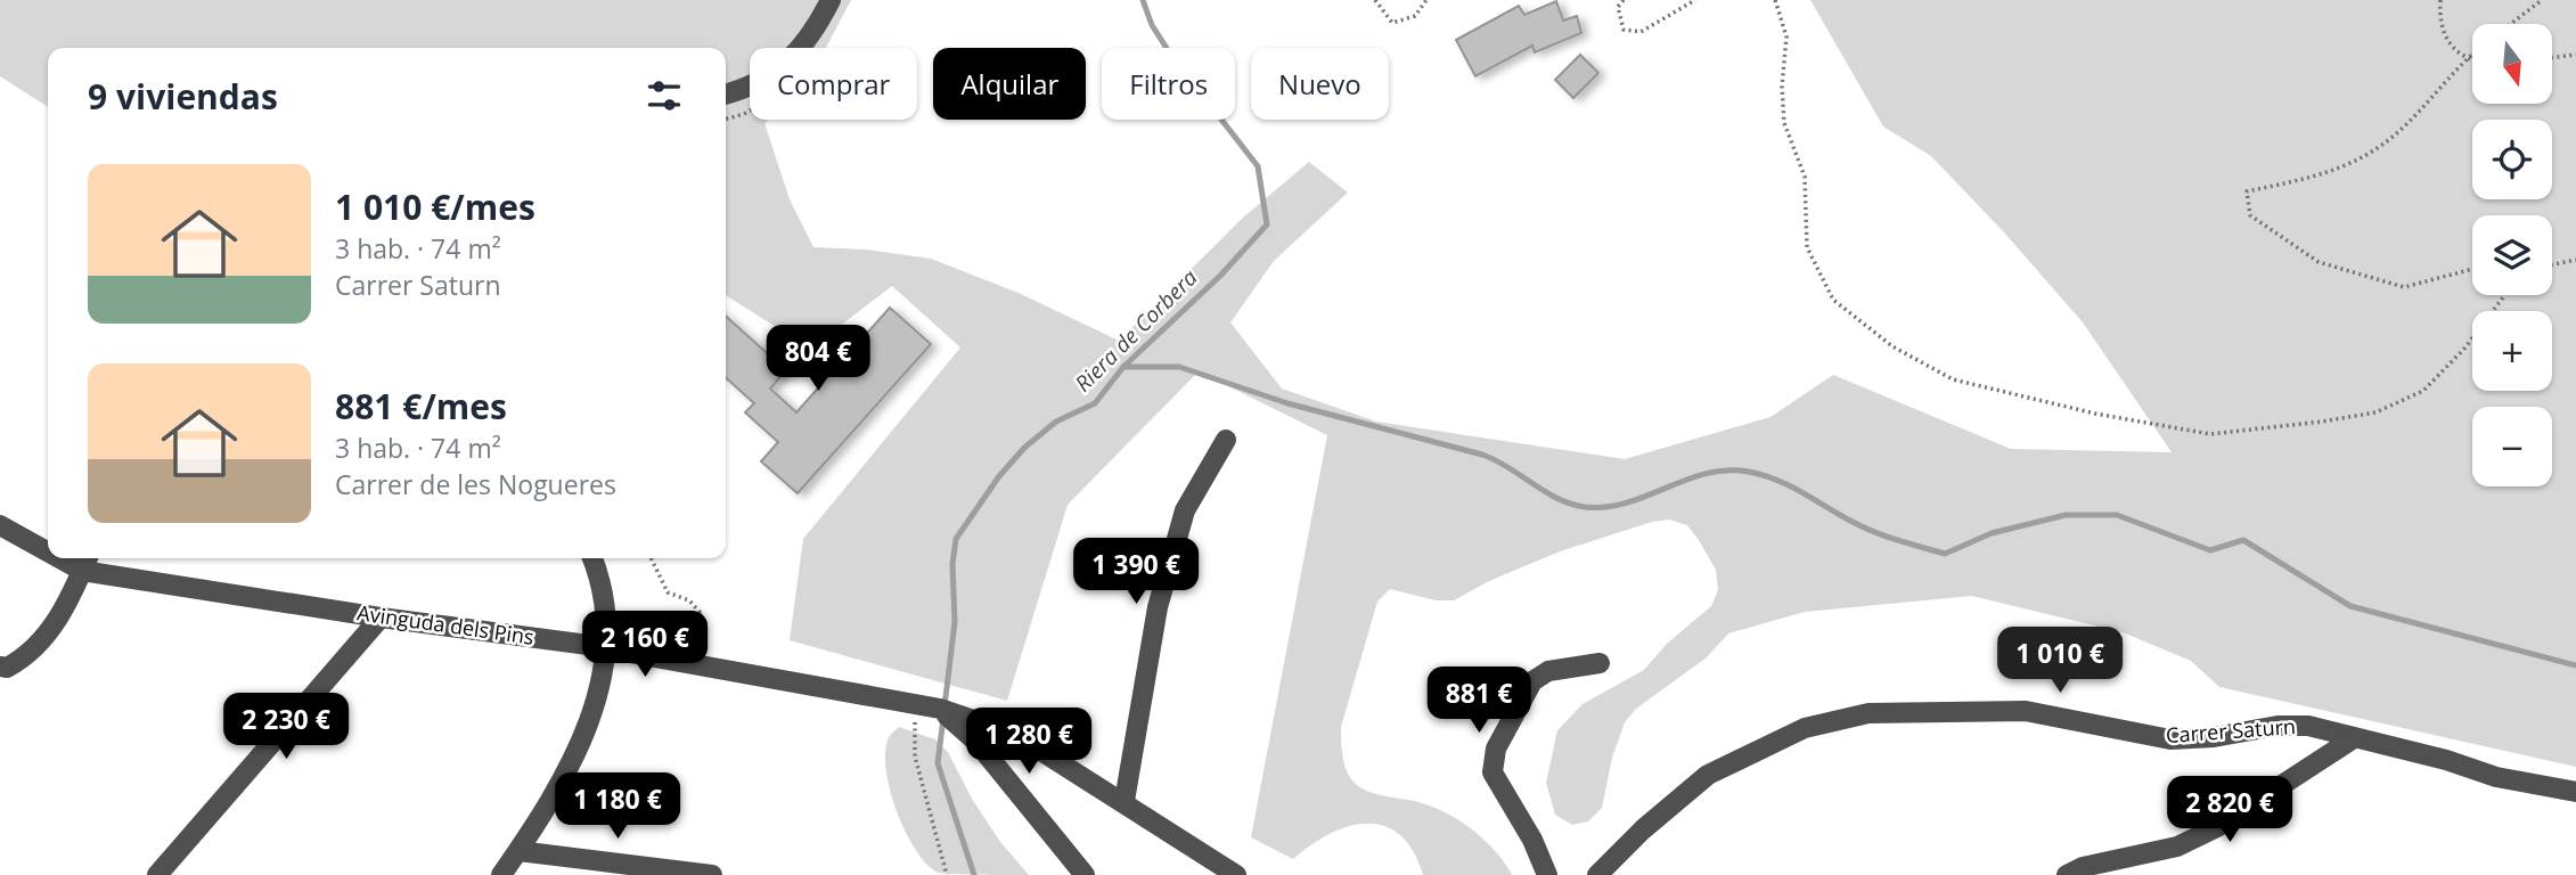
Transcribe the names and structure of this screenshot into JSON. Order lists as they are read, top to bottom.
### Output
{
  "streets": {
    "street": ["Avinguda dels Pins", "Carrer Saturn"]
  },
  "water": ["Riera de Corbera"],
  "north": "bottom",
  "page": {
    "map_buttons": ["+", "−"],
    "chip": [
      "Comprar",
      "Alquilar",
      "Filtros",
      "Nuevo"
    ],
    "heading": "9 viviendas",
    "list": [
      {
        "name": "1 010 €/mes",
        "note": "3 hab. · 74 m² · Carrer Saturn"
      },
      {
        "name": "881 €/mes",
        "note": "3 hab. · 74 m² · Carrer de les Nogueres"
      }
    ],
    "price": [
      "804 €",
      "1 390 €",
      "2 160 €",
      "1 010 €",
      "881 €",
      "2 230 €",
      "1 280 €",
      "1 180 €",
      "2 820 €"
    ]
  }
}
